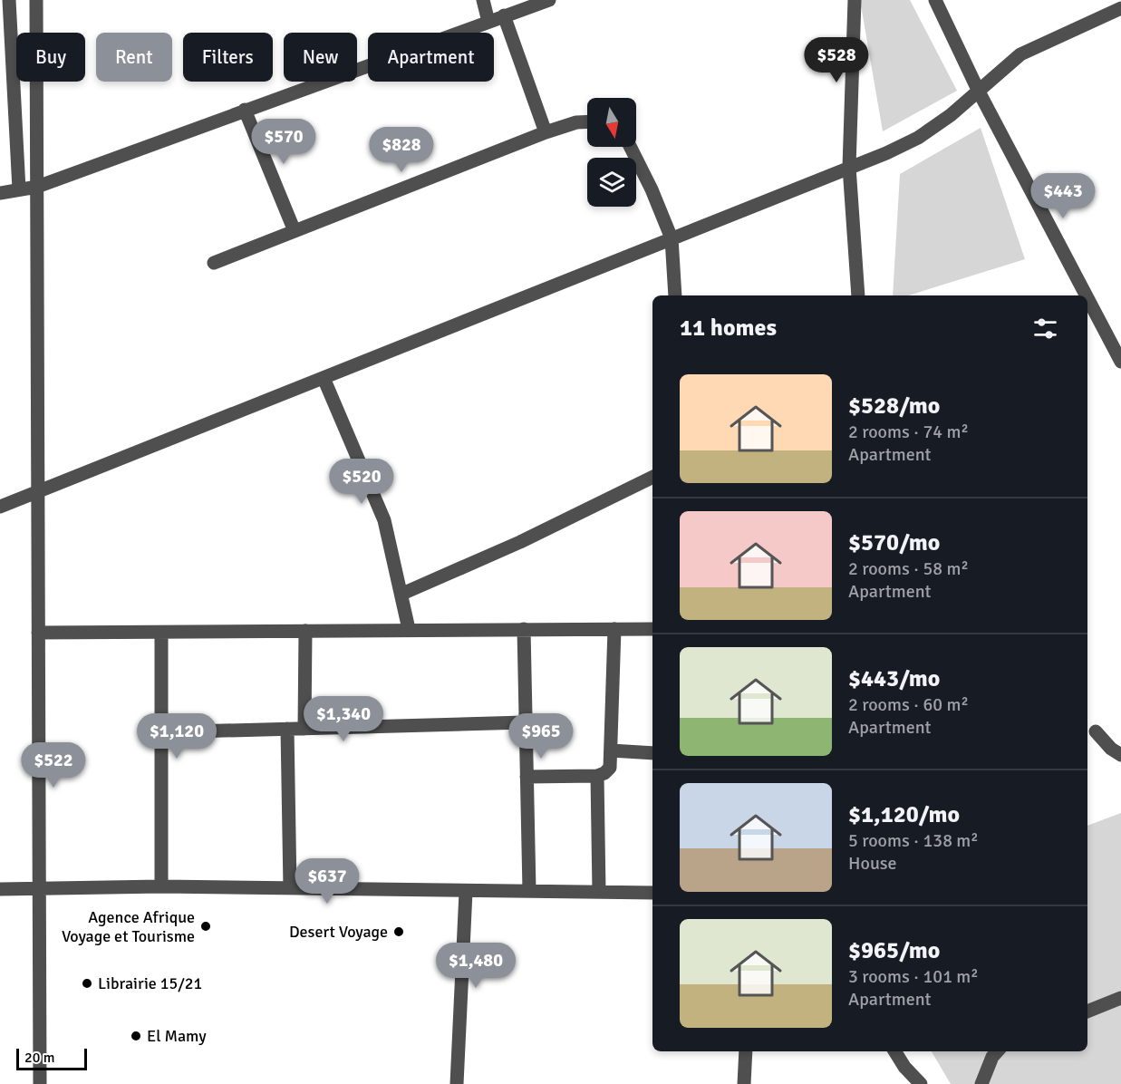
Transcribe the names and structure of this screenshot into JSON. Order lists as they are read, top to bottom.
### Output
{
  "places": [
    "Agence Afrique Voyage et Tourisme",
    "Desert Voyage",
    "Librairie 15/21",
    "El Mamy"
  ],
  "scale_bar": "20 m",
  "north": "bottom",
  "page": {
    "chip": [
      "Buy",
      "Rent",
      "Filters",
      "New",
      "Apartment"
    ],
    "price": [
      "$528",
      "$570",
      "$828",
      "$443",
      "$520",
      "$1,340",
      "$1,120",
      "$965",
      "$522",
      "$637",
      "$1,480"
    ],
    "heading": "11 homes",
    "list": [
      {
        "name": "$528/mo",
        "note": "2 rooms · 74 m² · Apartment"
      },
      {
        "name": "$570/mo",
        "note": "2 rooms · 58 m² · Apartment"
      },
      {
        "name": "$443/mo",
        "note": "2 rooms · 60 m² · Apartment"
      },
      {
        "name": "$1,120/mo",
        "note": "5 rooms · 138 m² · House"
      },
      {
        "name": "$965/mo",
        "note": "3 rooms · 101 m² · Apartment"
      }
    ],
    "scale": "20 m"
  }
}
